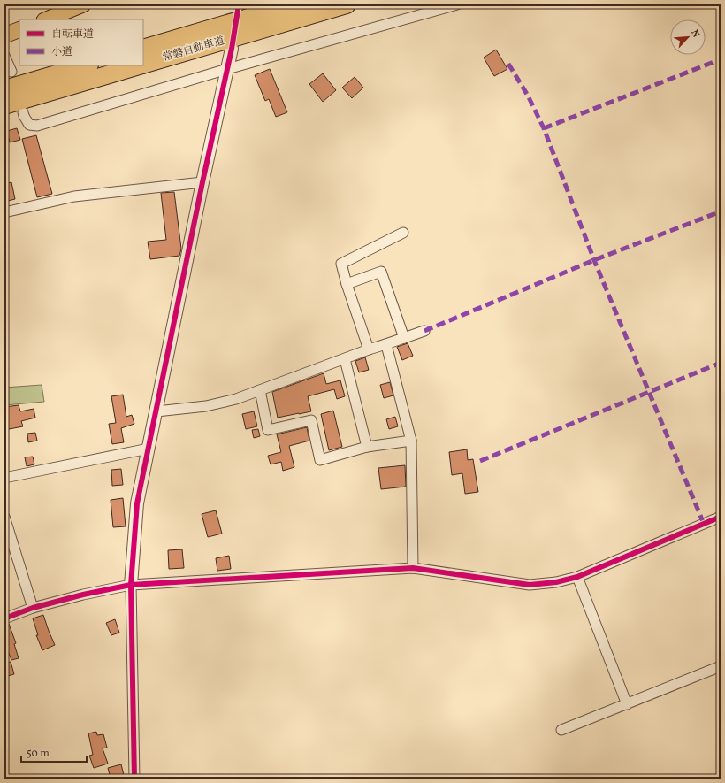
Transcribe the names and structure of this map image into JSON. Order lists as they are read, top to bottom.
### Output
{
  "streets": {
    "highway": ["常磐自動車道"]
  },
  "legend": ["自転車道", "小道"],
  "scale_bar": "50 m",
  "north": "top right"
}
